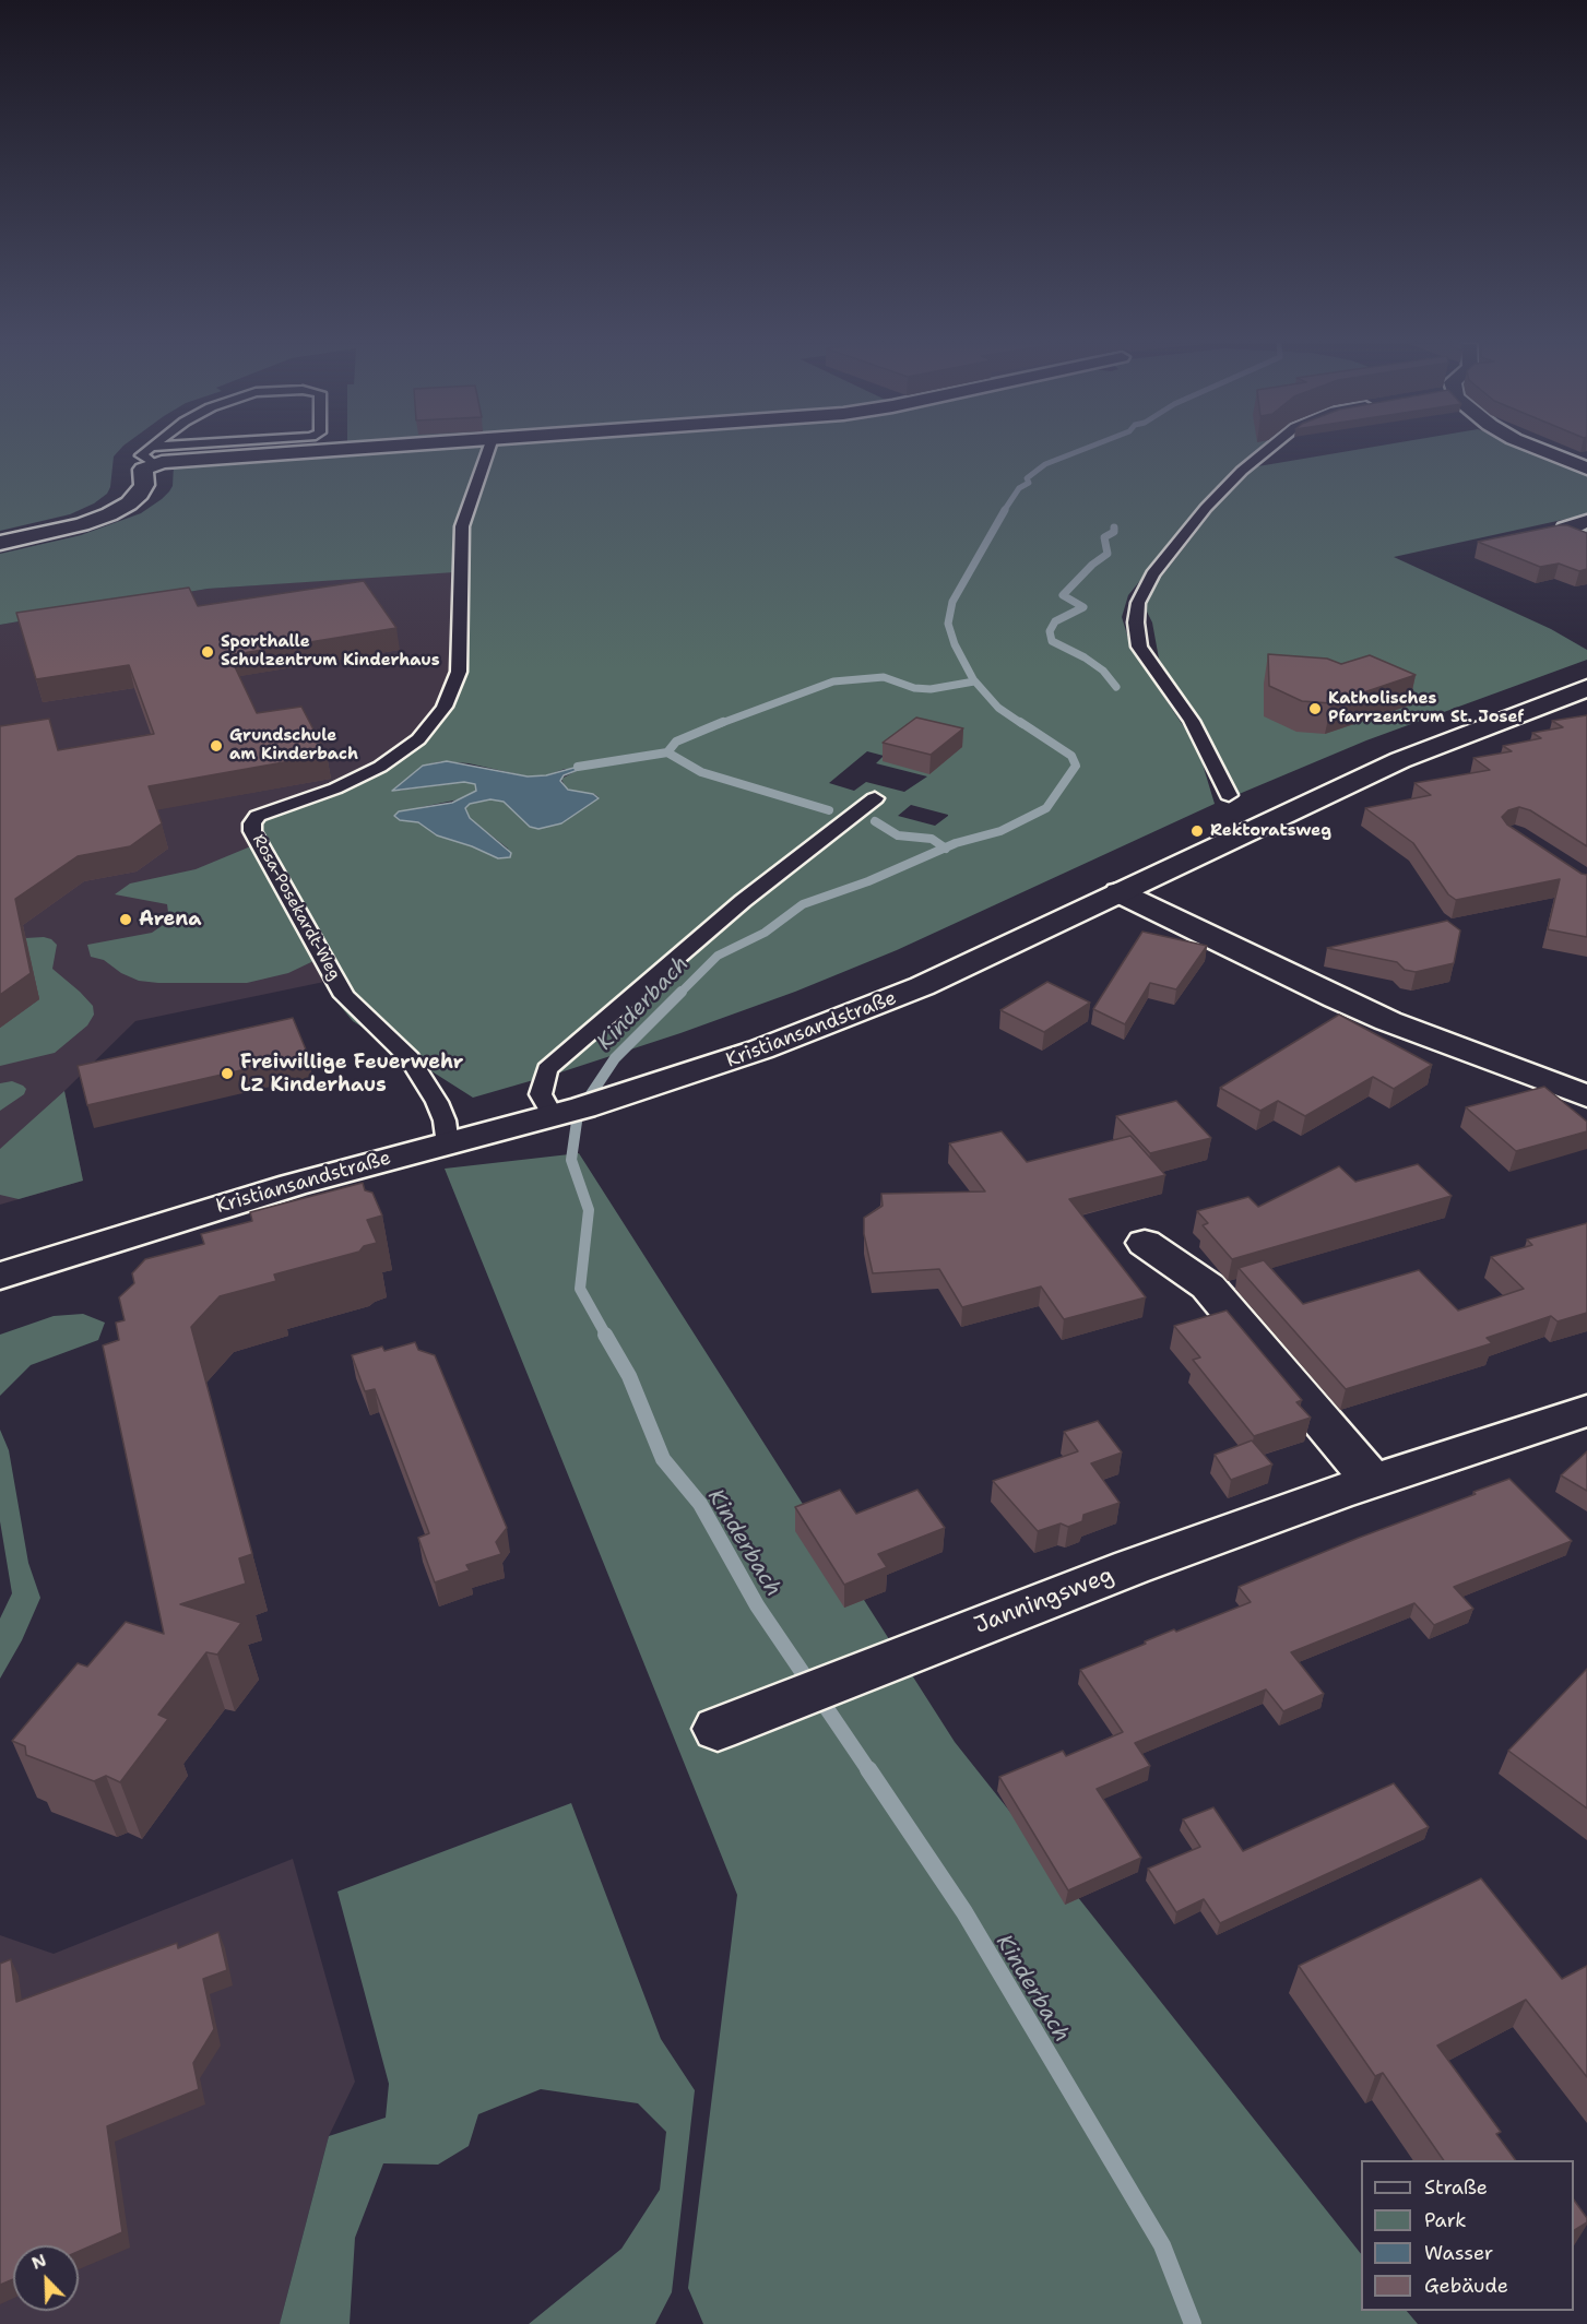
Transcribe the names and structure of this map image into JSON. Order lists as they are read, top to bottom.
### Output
{
  "streets": {
    "street": ["Kristiansandstraße", "Janningsweg"],
    "lane": ["Rosa-Posekardt-Weg"]
  },
  "crossings": [
    ["Rosa-Posekardt-Weg", "Kristiansandstraße"]
  ],
  "water": ["Kinderbach"],
  "places": [
    "Sporthalle Schulzentrum Kinderhaus",
    "Katholisches Pfarrzentrum St. Josef",
    "Grundschule am Kinderbach",
    "Rektoratsweg",
    "Arena",
    "Freiwillige Feuerwehr LZ Kinderhaus"
  ],
  "legend": [
    "Straße",
    "Park",
    "Wasser",
    "Gebäude"
  ],
  "north": "top left"
}
